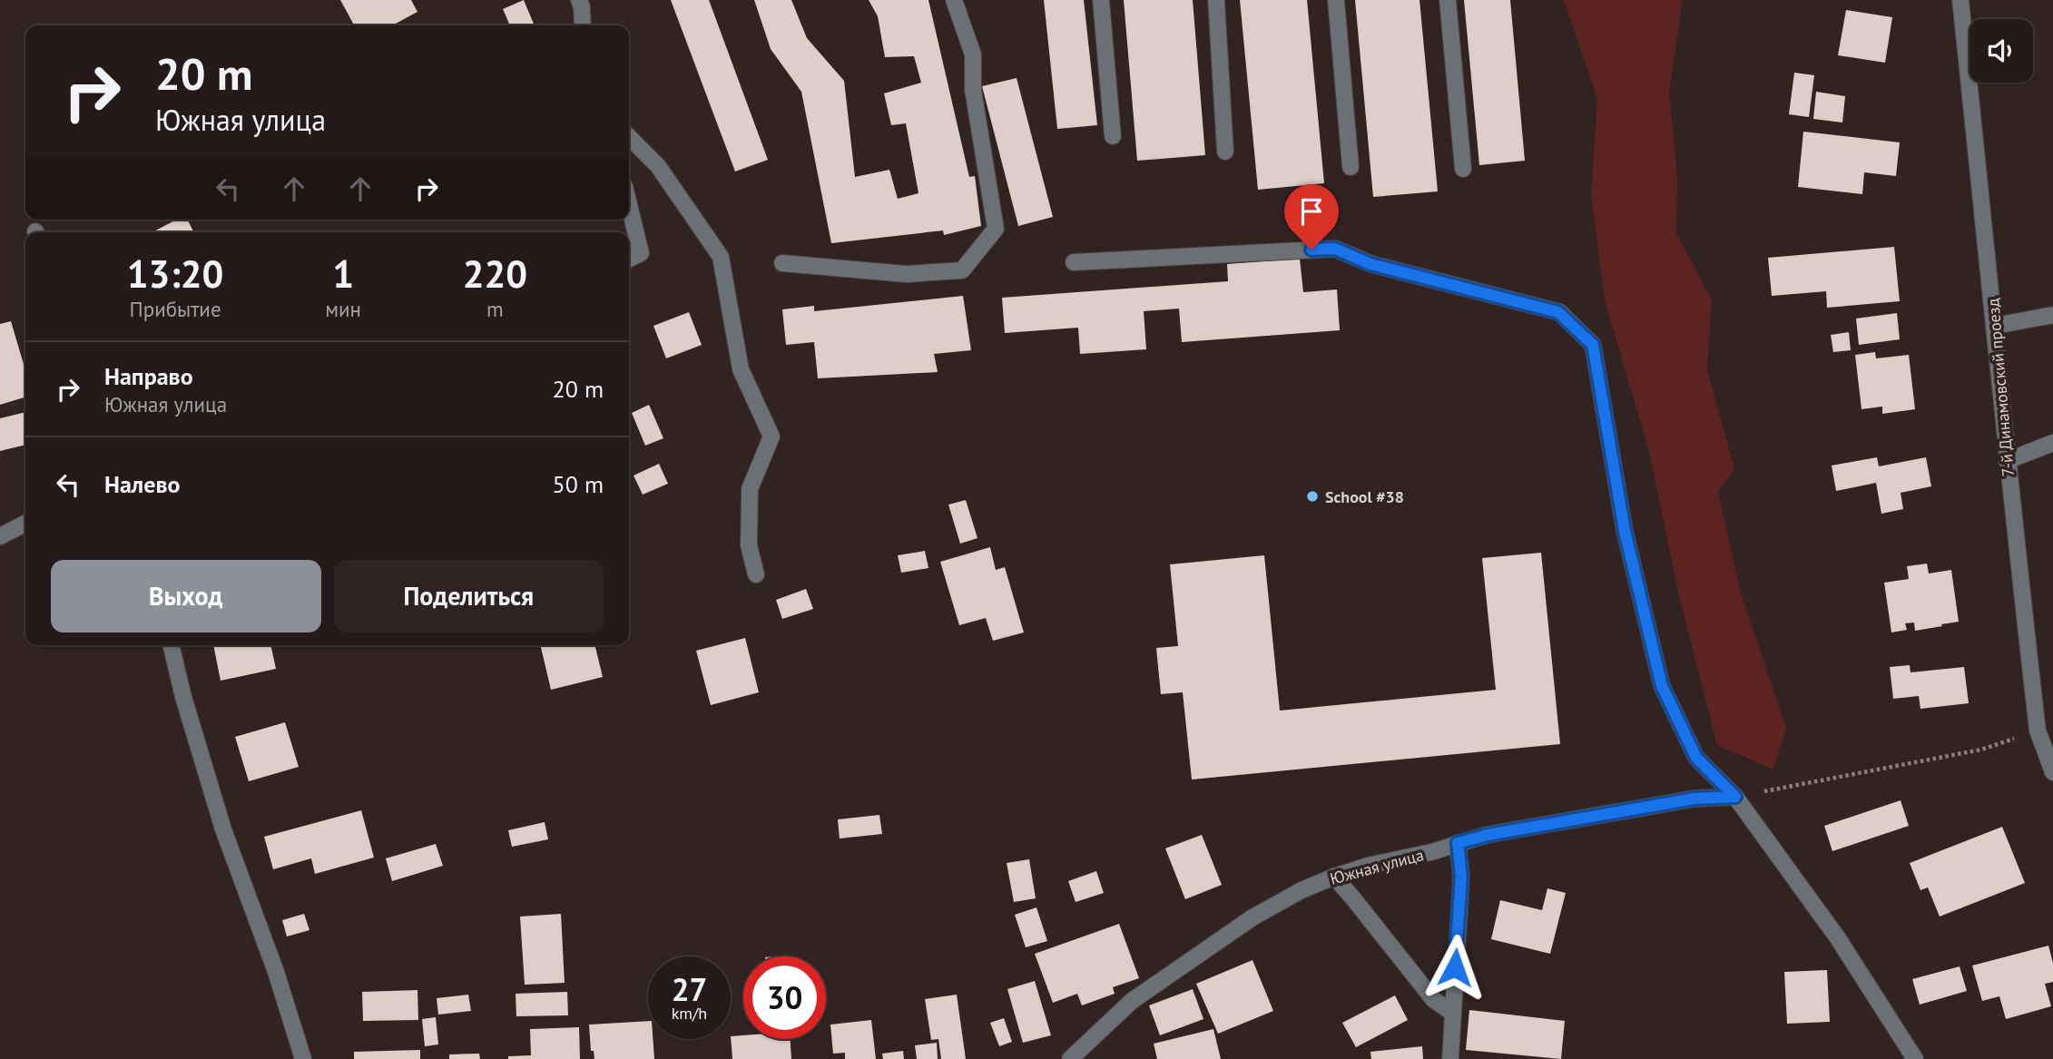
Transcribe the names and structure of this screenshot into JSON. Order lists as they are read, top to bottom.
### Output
{
  "streets": {
    "street": ["7-й Динамовский проезд", "Южная улица"]
  },
  "places": ["School #38"],
  "page": {
    "turn": ["20 m", "Южная улица"],
    "eta": [
      "13:20",
      "Прибытие",
      "1",
      "мин",
      "220",
      "m"
    ],
    "list": [
      {
        "name": "Направо",
        "note": "Южная улица",
        "value": "20 m"
      },
      {
        "name": "Налево",
        "value": "50 m"
      }
    ],
    "buttons": ["Выход", "Поделиться"],
    "speed": "27 km/h",
    "limit": "30"
  }
}
